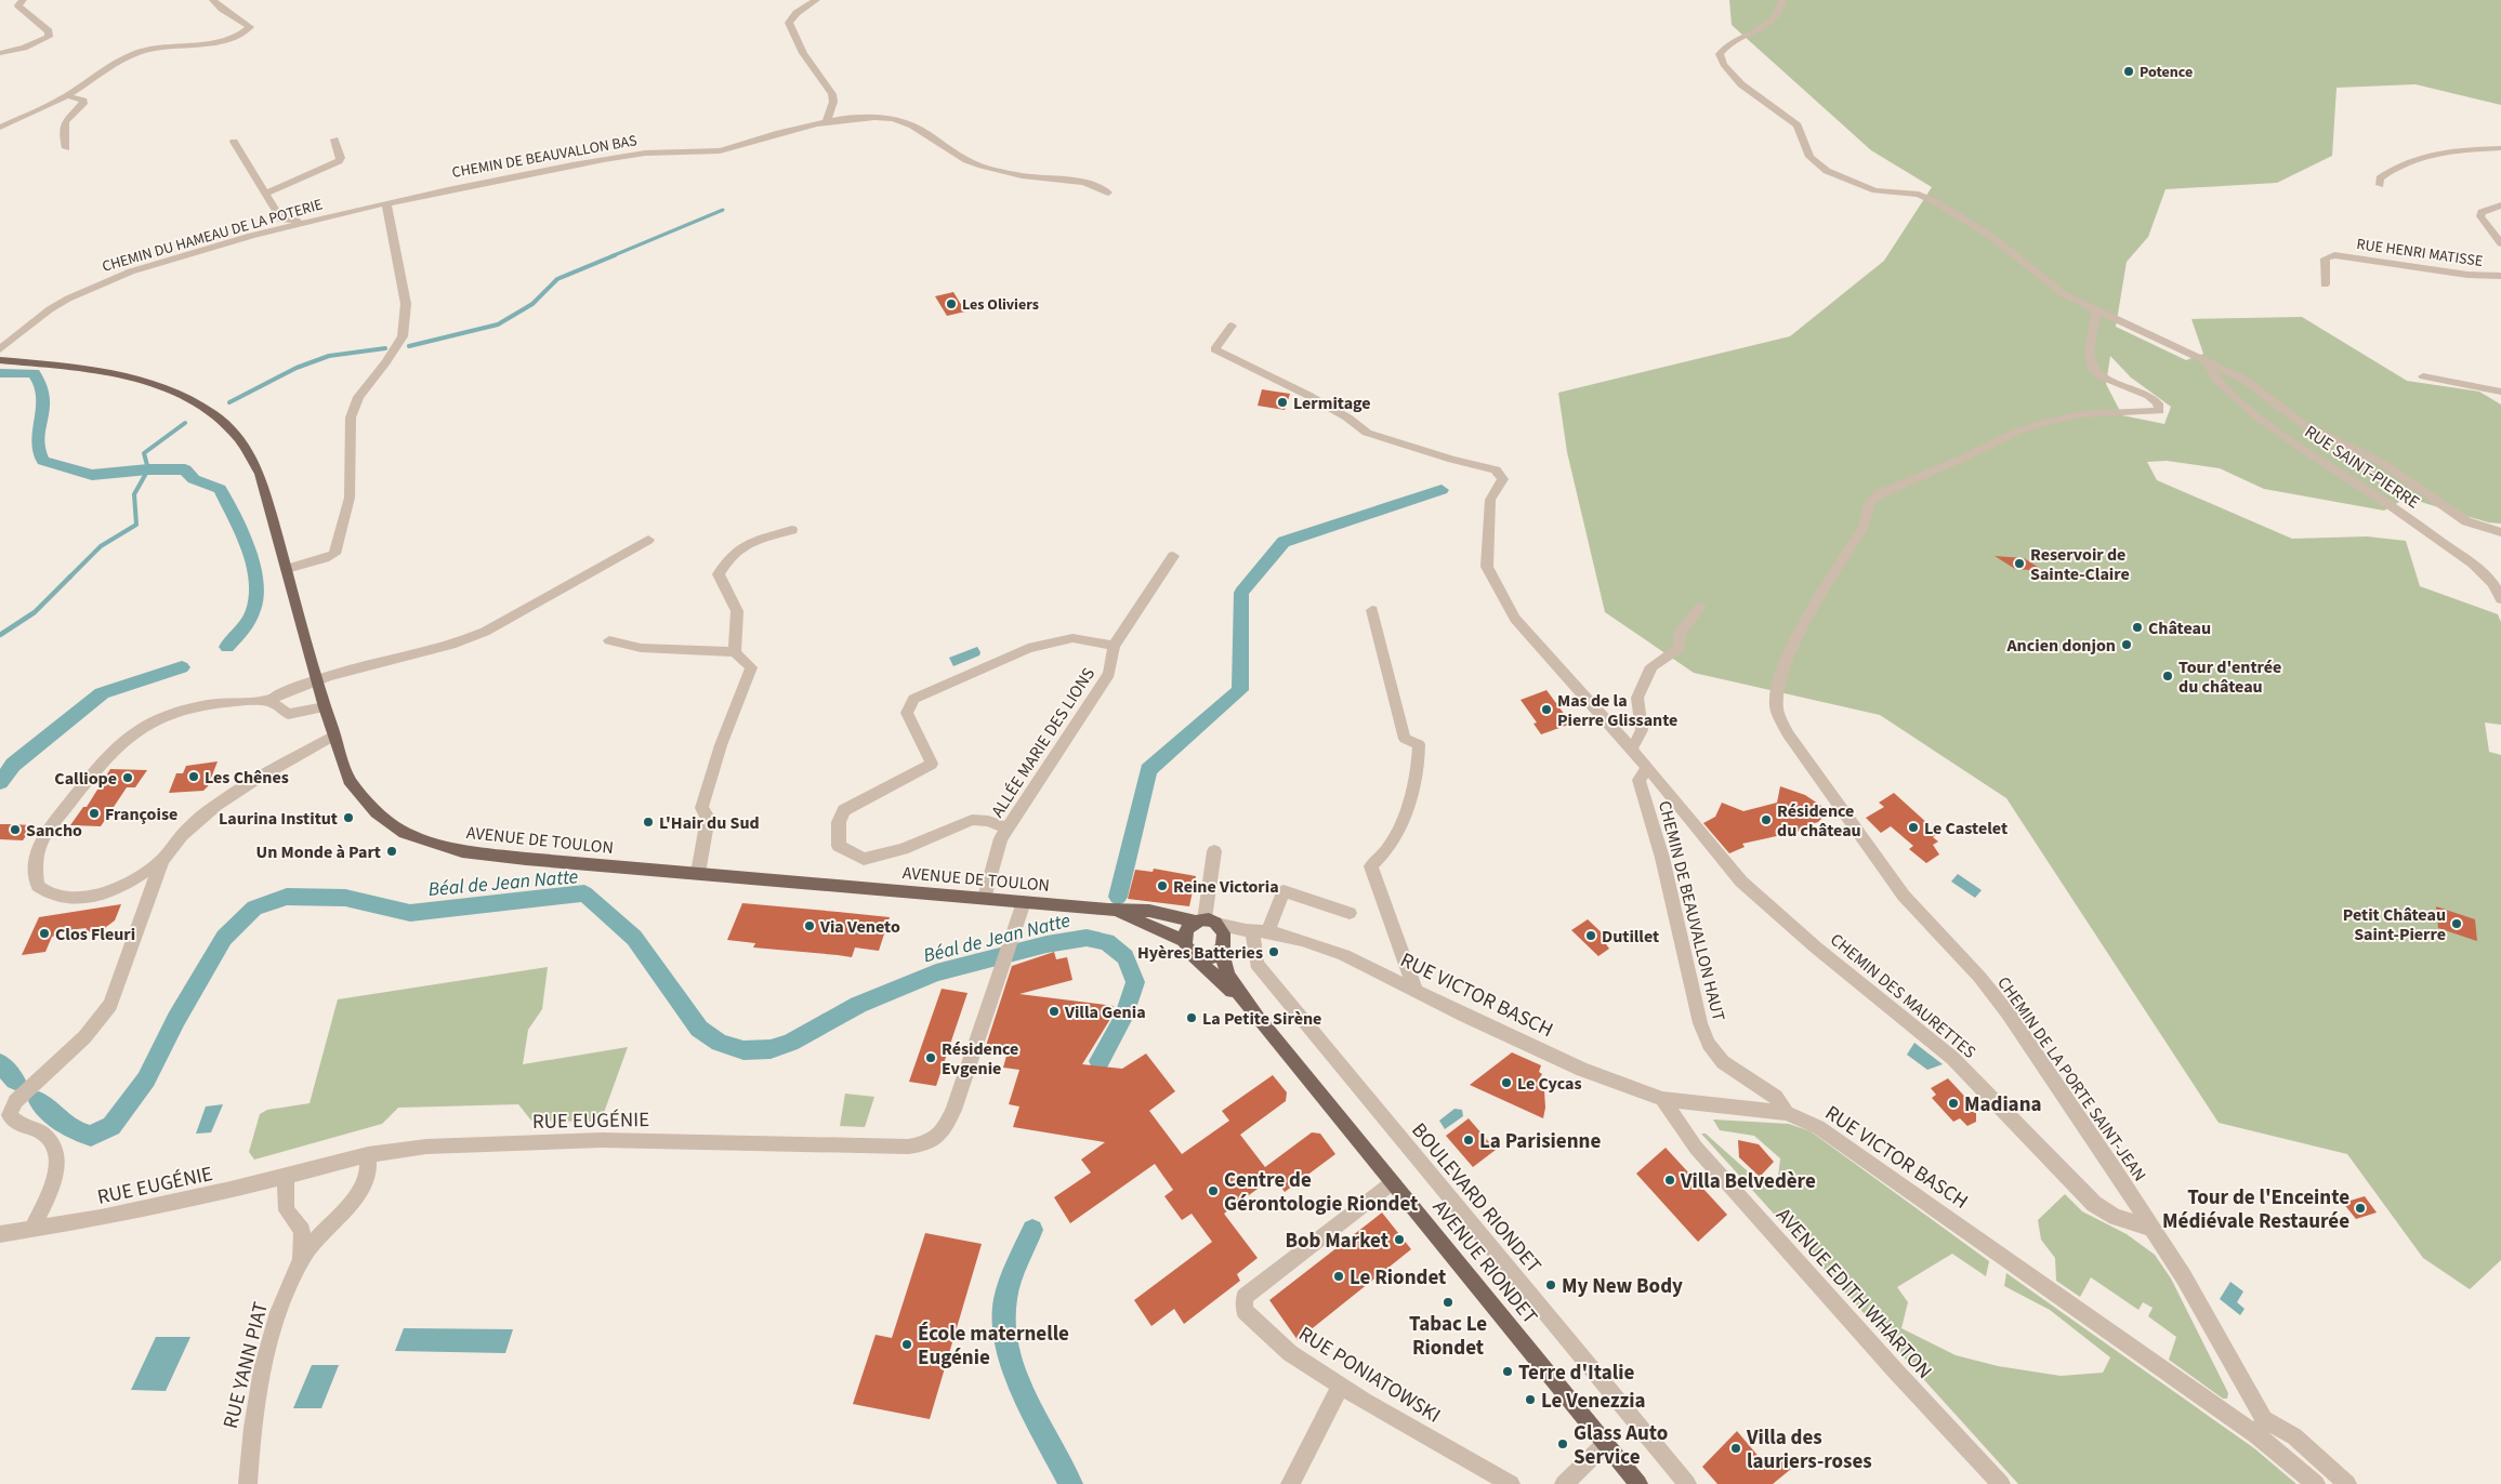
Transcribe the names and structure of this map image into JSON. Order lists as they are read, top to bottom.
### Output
{
  "streets": {
    "main road": ["AVENUE DE TOULON", "AVENUE RIONDET"],
    "street": [
      "CHEMIN DE BEAUVALLON BAS",
      "CHEMIN DU HAMEAU DE LA POTERIE",
      "RUE HENRI MATISSE",
      "RUE SAINT-PIERRE",
      "ALLÉE MARIE DES LIONS",
      "CHEMIN DE BEAUVALLON HAUT",
      "RUE VICTOR BASCH",
      "CHEMIN DES MAURETTES",
      "CHEMIN DE LA PORTE SAINT-JEAN",
      "RUE EUGÉNIE",
      "BOULEVARD RIONDET",
      "AVENUE EDITH WHARTON",
      "RUE YANN PIAT",
      "RUE PONIATOWSKI"
    ]
  },
  "crossings": [
    ["CHEMIN DE BEAUVALLON BAS", "CHEMIN DU HAMEAU DE LA POTERIE"],
    ["ALLÉE MARIE DES LIONS", "AVENUE DE TOULON"],
    ["AVENUE DE TOULON", "RUE VICTOR BASCH"],
    ["AVENUE DE TOULON", "RUE EUGÉNIE"],
    ["AVENUE DE TOULON", "AVENUE RIONDET"],
    ["CHEMIN DE BEAUVALLON HAUT", "RUE VICTOR BASCH"],
    ["CHEMIN DE BEAUVALLON HAUT", "CHEMIN DES MAURETTES"],
    ["RUE VICTOR BASCH", "CHEMIN DE LA PORTE SAINT-JEAN"],
    ["RUE VICTOR BASCH", "BOULEVARD RIONDET"],
    ["RUE VICTOR BASCH", "AVENUE RIONDET"],
    ["RUE VICTOR BASCH", "AVENUE EDITH WHARTON"],
    ["CHEMIN DES MAURETTES", "CHEMIN DE LA PORTE SAINT-JEAN"],
    ["RUE EUGÉNIE", "RUE YANN PIAT"],
    ["AVENUE RIONDET", "RUE PONIATOWSKI"]
  ],
  "water": ["Béal de Jean Natte"],
  "places": [
    "Potence",
    "Les Oliviers",
    "Lermitage",
    "Reservoir de Sainte-Claire",
    "Château",
    "Ancien donjon",
    "Tour d'entrée du château",
    "Mas de la Pierre Glissante",
    "Les Chênes",
    "Calliope",
    "Françoise",
    "Laurina Institut",
    "Résidence du château",
    "L'Hair du Sud",
    "Le Castelet",
    "Sancho",
    "Un Monde à Part",
    "Reine Victoria",
    "Petit Château Saint-Pierre",
    "Via Veneto",
    "Clos Fleuri",
    "Dutillet",
    "Hyères Batteries",
    "Villa Genia",
    "La Petite Sirène",
    "Résidence Evgenie",
    "Le Cycas",
    "Madiana",
    "La Parisienne",
    "Villa Belvedère",
    "Centre de Gérontologie Riondet",
    "Tour de l'Enceinte Médiévale Restaurée",
    "Bob Market",
    "Le Riondet",
    "My New Body",
    "Tabac Le Riondet",
    "École maternelle Eugénie",
    "Terre d'Italie",
    "Le Venezzia",
    "Glass Auto Service",
    "Villa des lauriers-roses"
  ]
}
